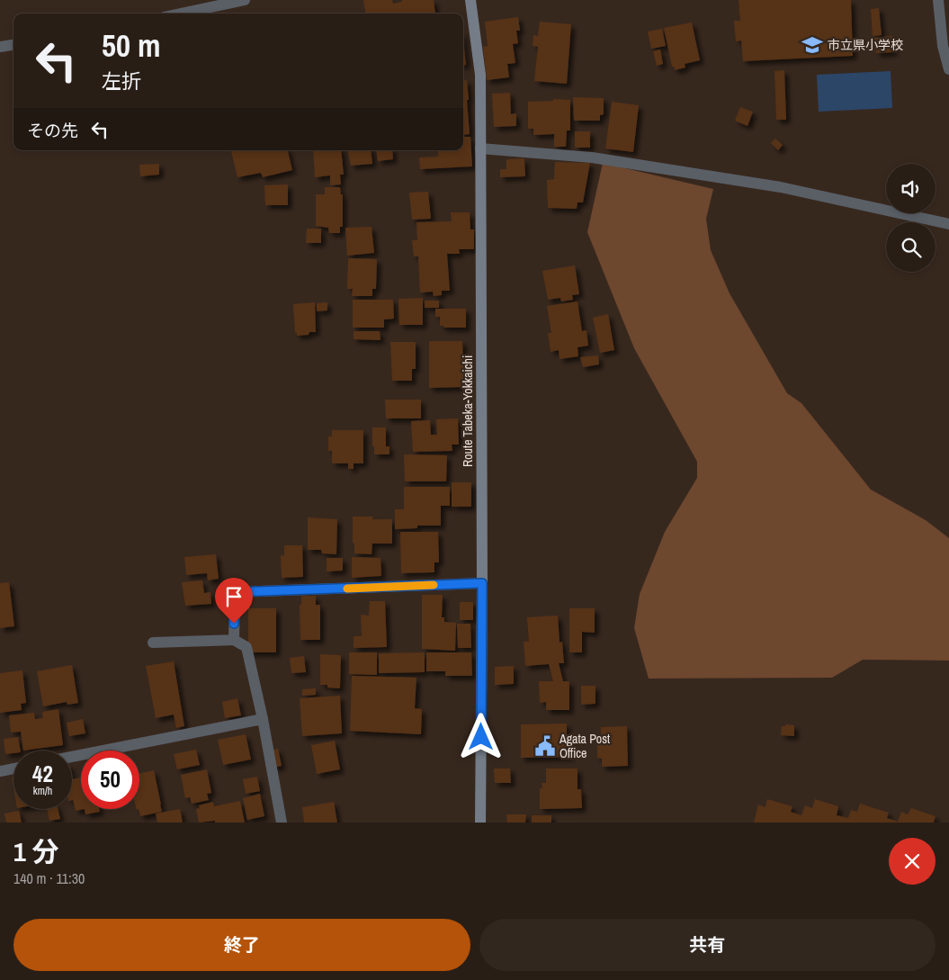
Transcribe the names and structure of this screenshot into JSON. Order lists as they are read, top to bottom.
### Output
{
  "streets": {
    "main road": ["Route Tabeka-Yokkaichi"]
  },
  "places": {
    "school or university": ["市立県小学校"],
    "public building": ["Agata Post Office"]
  },
  "page": {
    "turn": ["50 m", "左折"],
    "then": "その先",
    "speed": "42 km/h",
    "limit": "50",
    "heading": ["1 分", "140 m · 11:30"],
    "buttons": ["終了", "共有"]
  }
}
